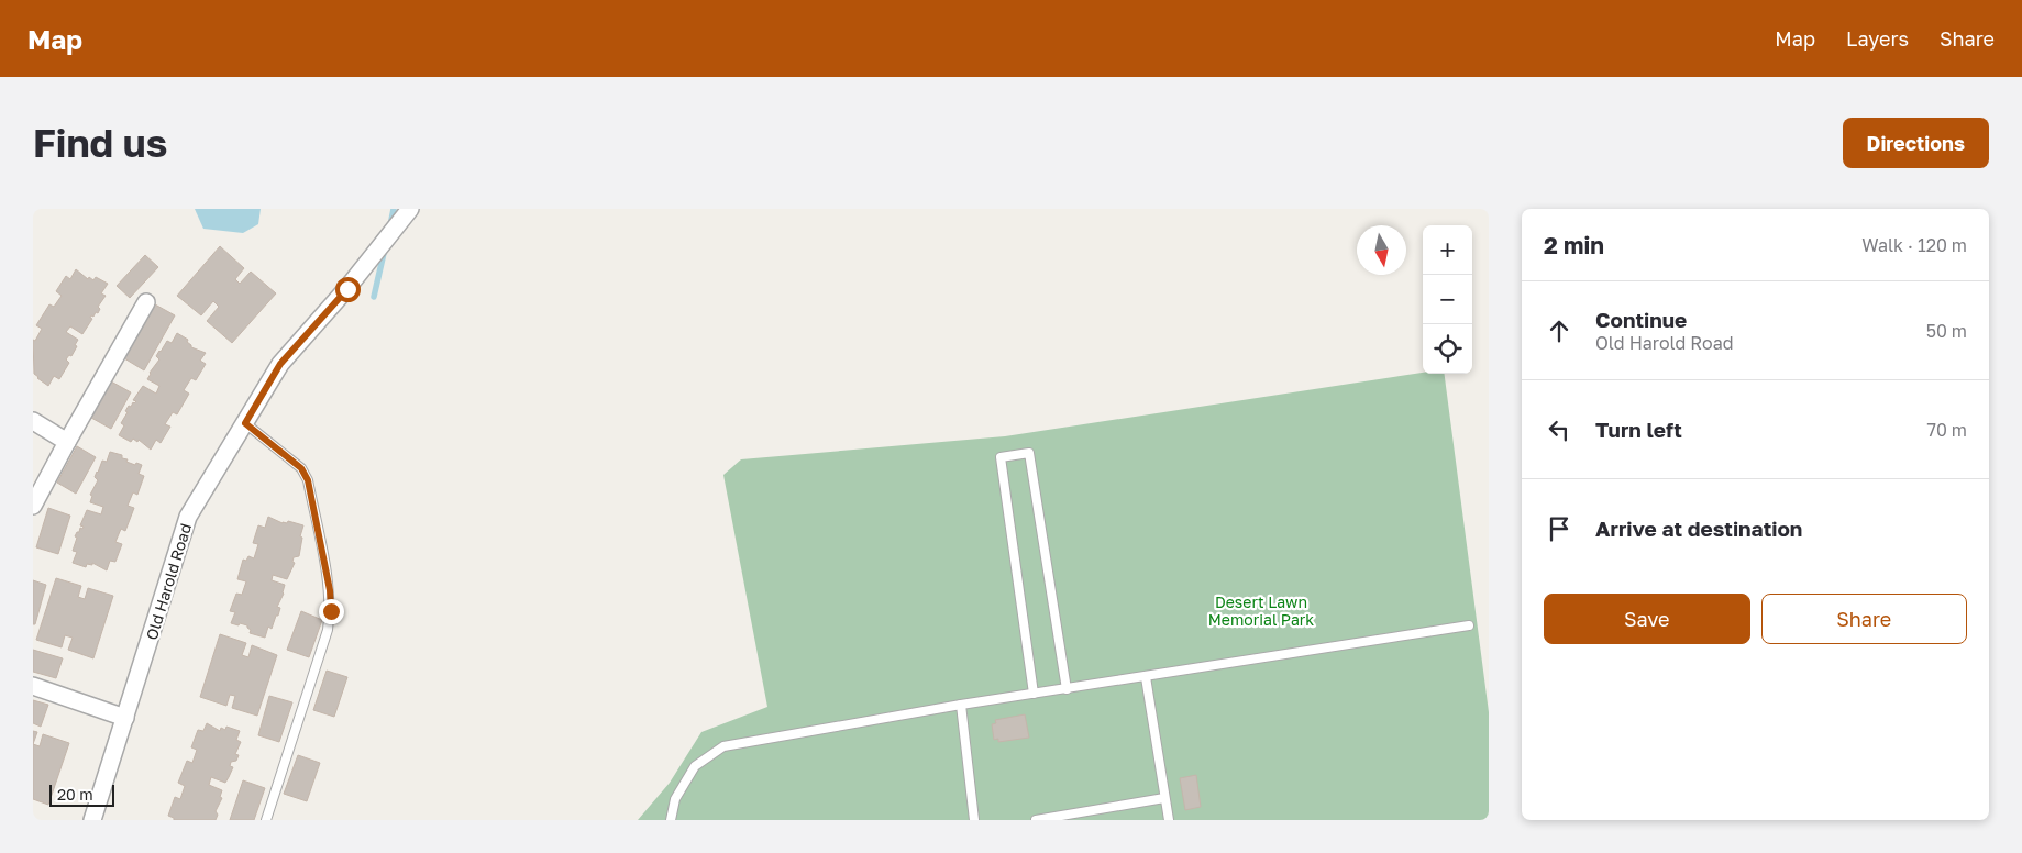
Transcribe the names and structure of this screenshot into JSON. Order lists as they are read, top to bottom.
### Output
{
  "streets": {
    "street": ["Old Harold Road"]
  },
  "parks": ["Desert Lawn Memorial Park"],
  "scale_bar": "20 m",
  "north": "bottom",
  "page": {
    "header": "Map",
    "nav": ["Map", "Layers", "Share"],
    "buttons": [
      "Directions",
      ["Save", "Share"]
    ],
    "title": "Find us",
    "heading": ["2 min", "Walk · 120 m"],
    "map_buttons": ["+", "−"],
    "list": [
      ["Continue", "Old Harold Road", "50 m"],
      ["Turn left", "70 m"],
      "Arrive at destination"
    ],
    "scale": "20 m"
  }
}
